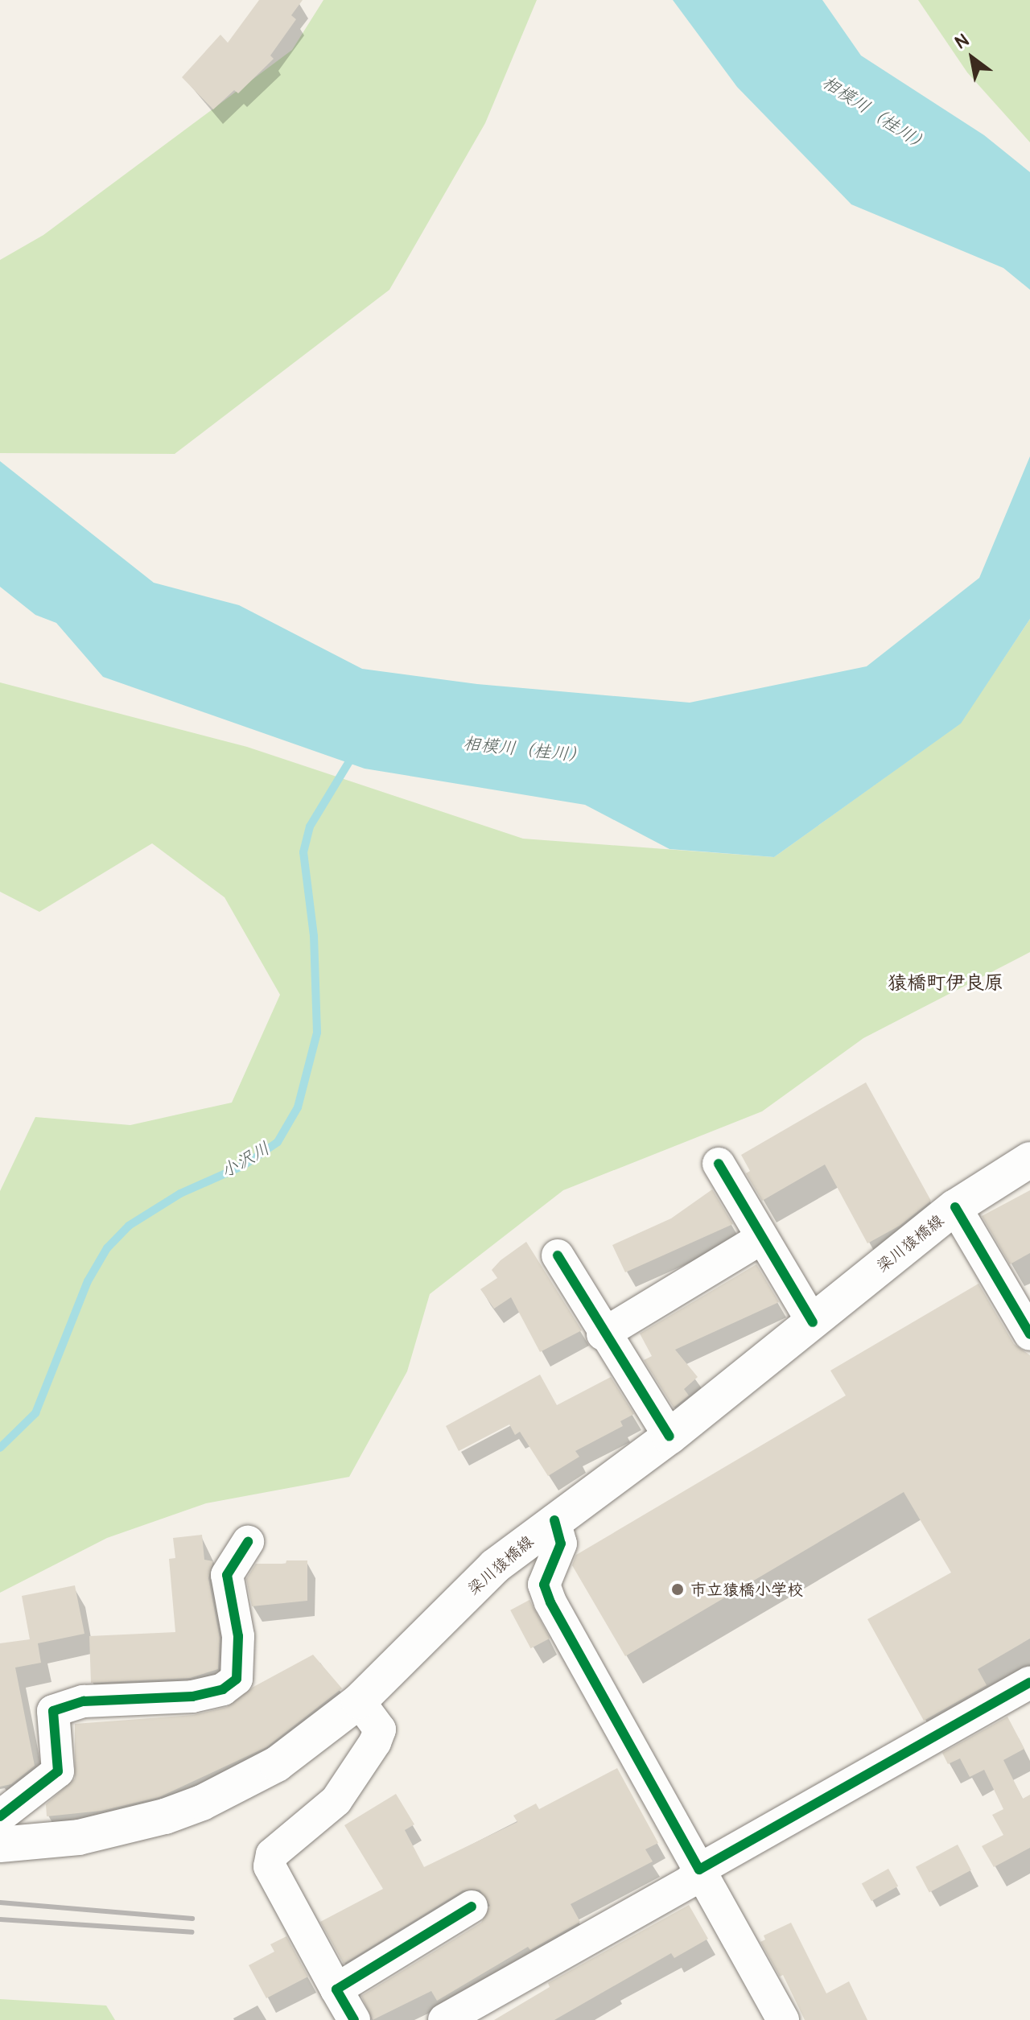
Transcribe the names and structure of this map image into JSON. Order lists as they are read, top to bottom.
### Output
{
  "streets": {
    "main road": ["梁川猿橋線"]
  },
  "districts": ["猿橋町伊良原"],
  "water": ["相模川（桂川）", "小沢川"],
  "places": ["市立猿橋小学校"],
  "north": "top left"
}
